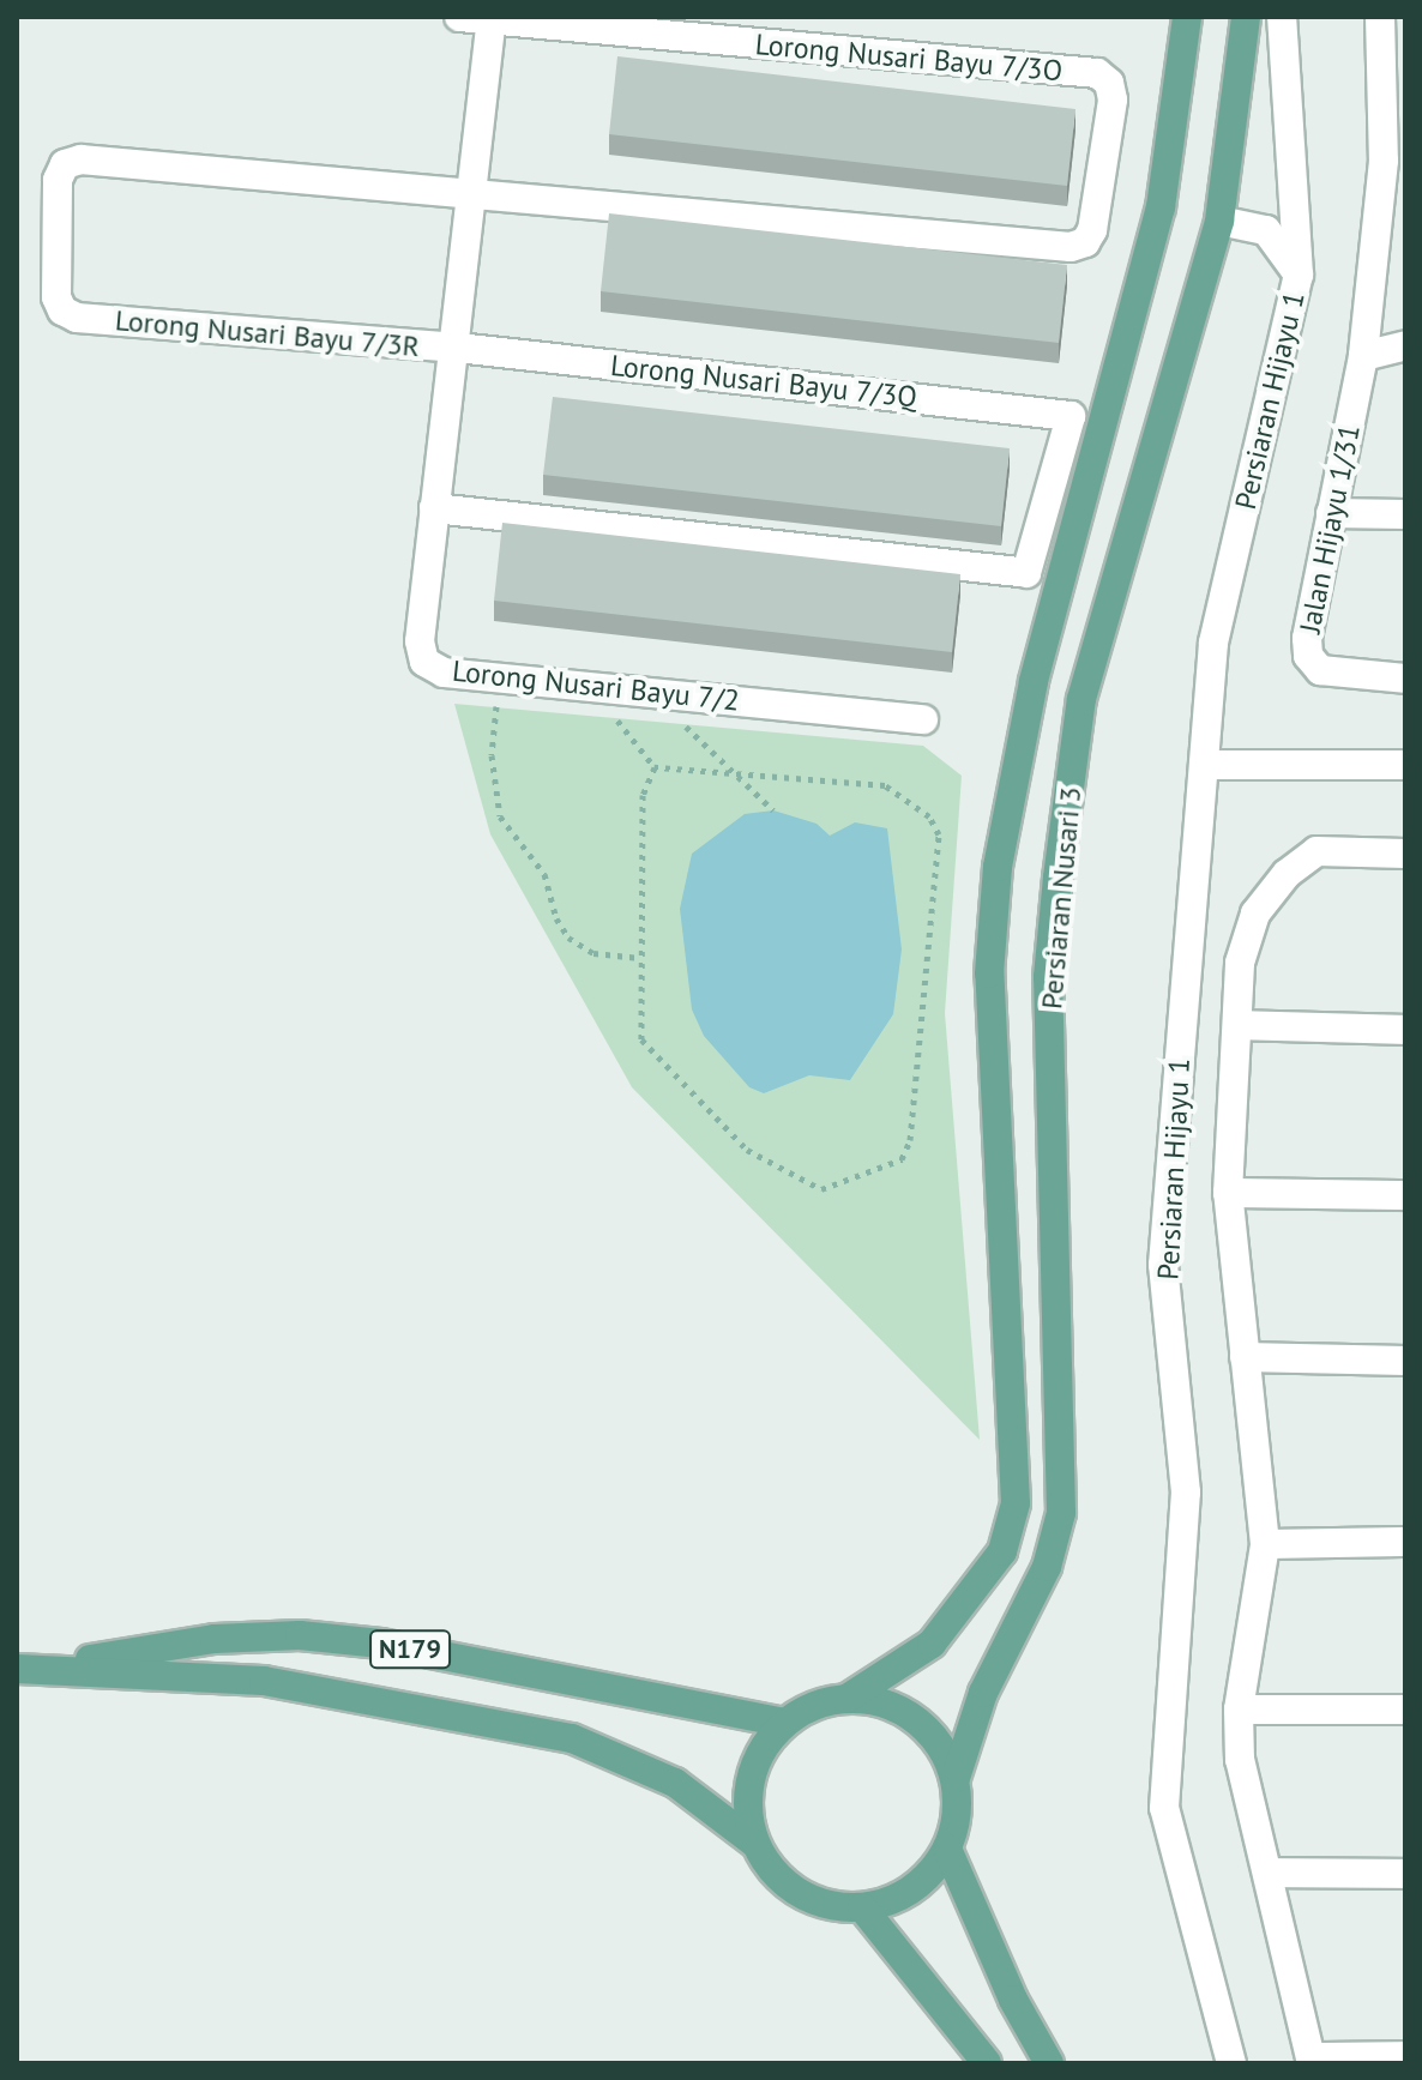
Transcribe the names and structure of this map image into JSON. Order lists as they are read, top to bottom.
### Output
{
  "streets": {
    "main road": ["Persiaran Nusari 3", "N179"],
    "street": [
      "Lorong Nusari Bayu 7/3O",
      "Lorong Nusari Bayu 7/3R",
      "Lorong Nusari Bayu 7/3Q",
      "Persiaran Hijayu 1",
      "Jalan Hijayu 1/31",
      "Lorong Nusari Bayu 7/2"
    ]
  },
  "crossings": [
    ["Lorong Nusari Bayu 7/3O", "Lorong Nusari Bayu 7/3R"],
    ["Lorong Nusari Bayu 7/3R", "Lorong Nusari Bayu 7/3Q"],
    ["Lorong Nusari Bayu 7/3Q", "Lorong Nusari Bayu 7/2"],
    ["Persiaran Hijayu 1", "Persiaran Nusari 3"],
    ["Persiaran Nusari 3", "N179"]
  ]
}
